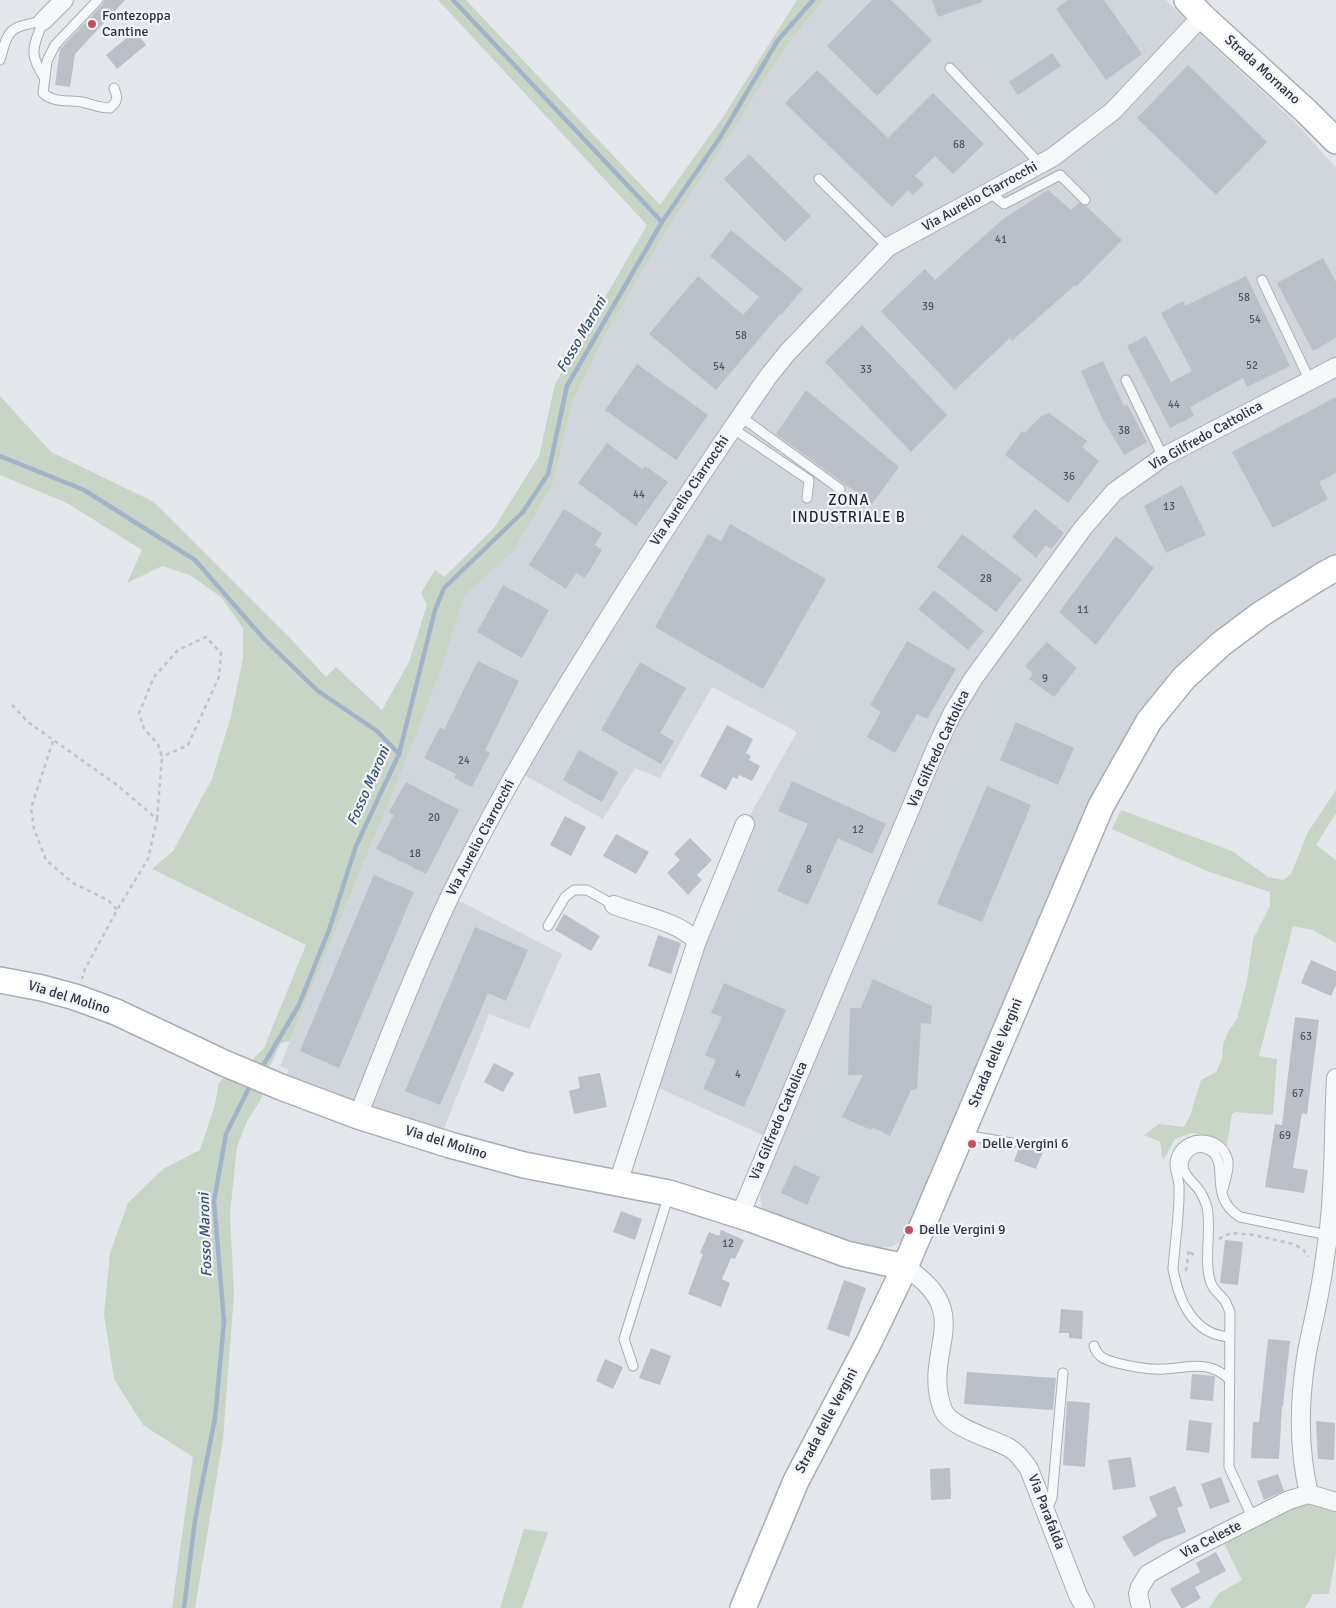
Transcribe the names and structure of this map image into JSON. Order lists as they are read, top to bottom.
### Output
{
  "streets": {
    "main road": ["Strada Mornano", "Via del Molino", "Strada delle Vergini"],
    "street": [
      "Via Aurelio Ciarrocchi",
      "Via Gilfredo Cattolica",
      "Via Parafalda",
      "Via Celeste"
    ]
  },
  "crossings": [
    ["Strada Mornano", "Via Aurelio Ciarrocchi"],
    ["Via Aurelio Ciarrocchi", "Via del Molino"],
    ["Via Gilfredo Cattolica", "Via del Molino"],
    ["Via del Molino", "Strada delle Vergini"],
    ["Via del Molino", "Via Parafalda"],
    ["Strada delle Vergini", "Via Parafalda"]
  ],
  "districts": ["ZONA INDUSTRIALE B"],
  "water": ["Fosso Maroni"],
  "places": ["Fontezoppa Cantine", "Delle Vergini 6", "Delle Vergini 9"],
  "house_numbers": [
    "68",
    "41",
    "58",
    "39",
    "54",
    "58",
    "52",
    "54",
    "33",
    "44",
    "38",
    "36",
    "44",
    "13",
    "28",
    "11",
    "9",
    "24",
    "20",
    "12",
    "18",
    "8",
    "63",
    "4",
    "67",
    "69",
    "12"
  ]
}
